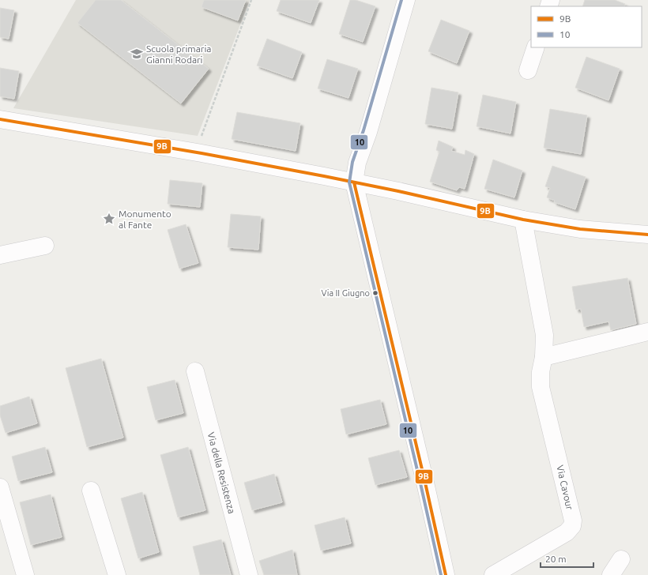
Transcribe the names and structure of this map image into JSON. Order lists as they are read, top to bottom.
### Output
{
  "streets": {
    "street": ["Via della Resistenza", "Via Cavour"]
  },
  "places": {
    "school or university": ["Scuola primaria Gianni Rodari"],
    "place": ["Monumento al Fante"],
    "other": ["Via II Giugno"]
  },
  "lines": ["transit line 10", "transit line 9B"],
  "legend": ["9B", "10"],
  "scale_bar": "20 m"
}
